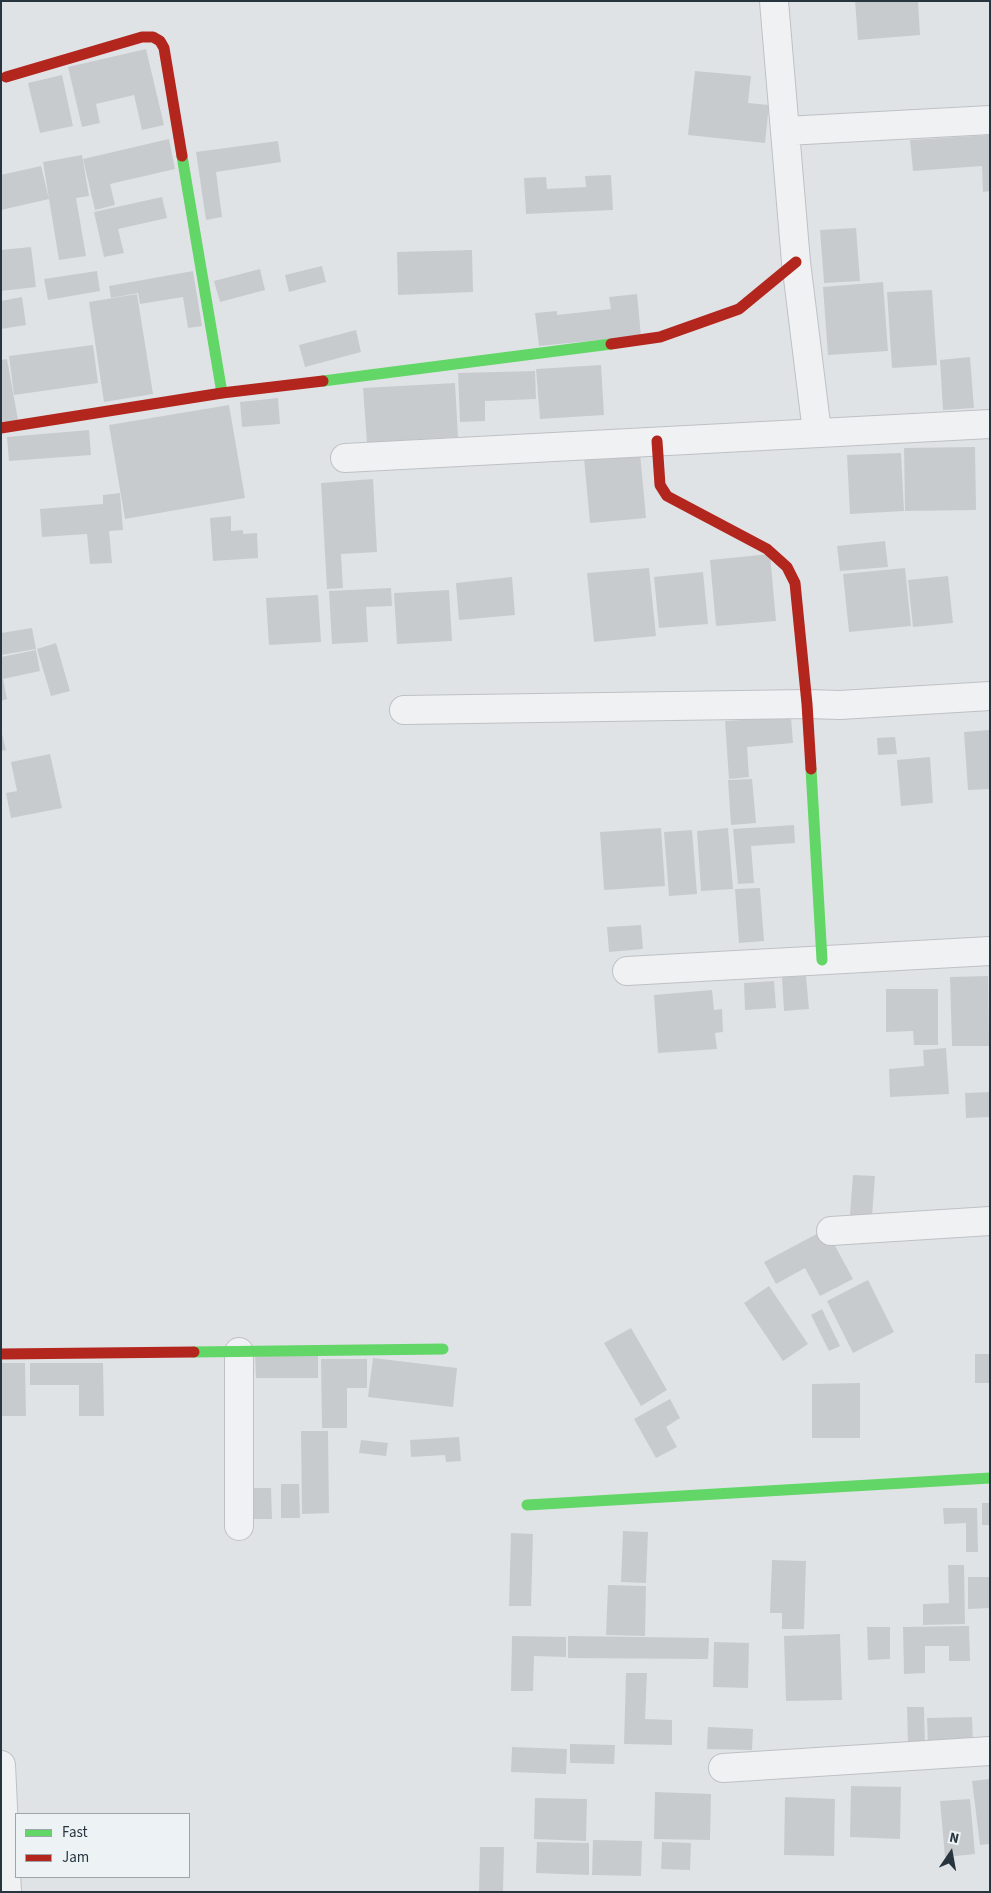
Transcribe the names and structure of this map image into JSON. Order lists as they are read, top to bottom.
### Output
{
  "legend": ["Fast", "Jam"],
  "north": "top"
}
